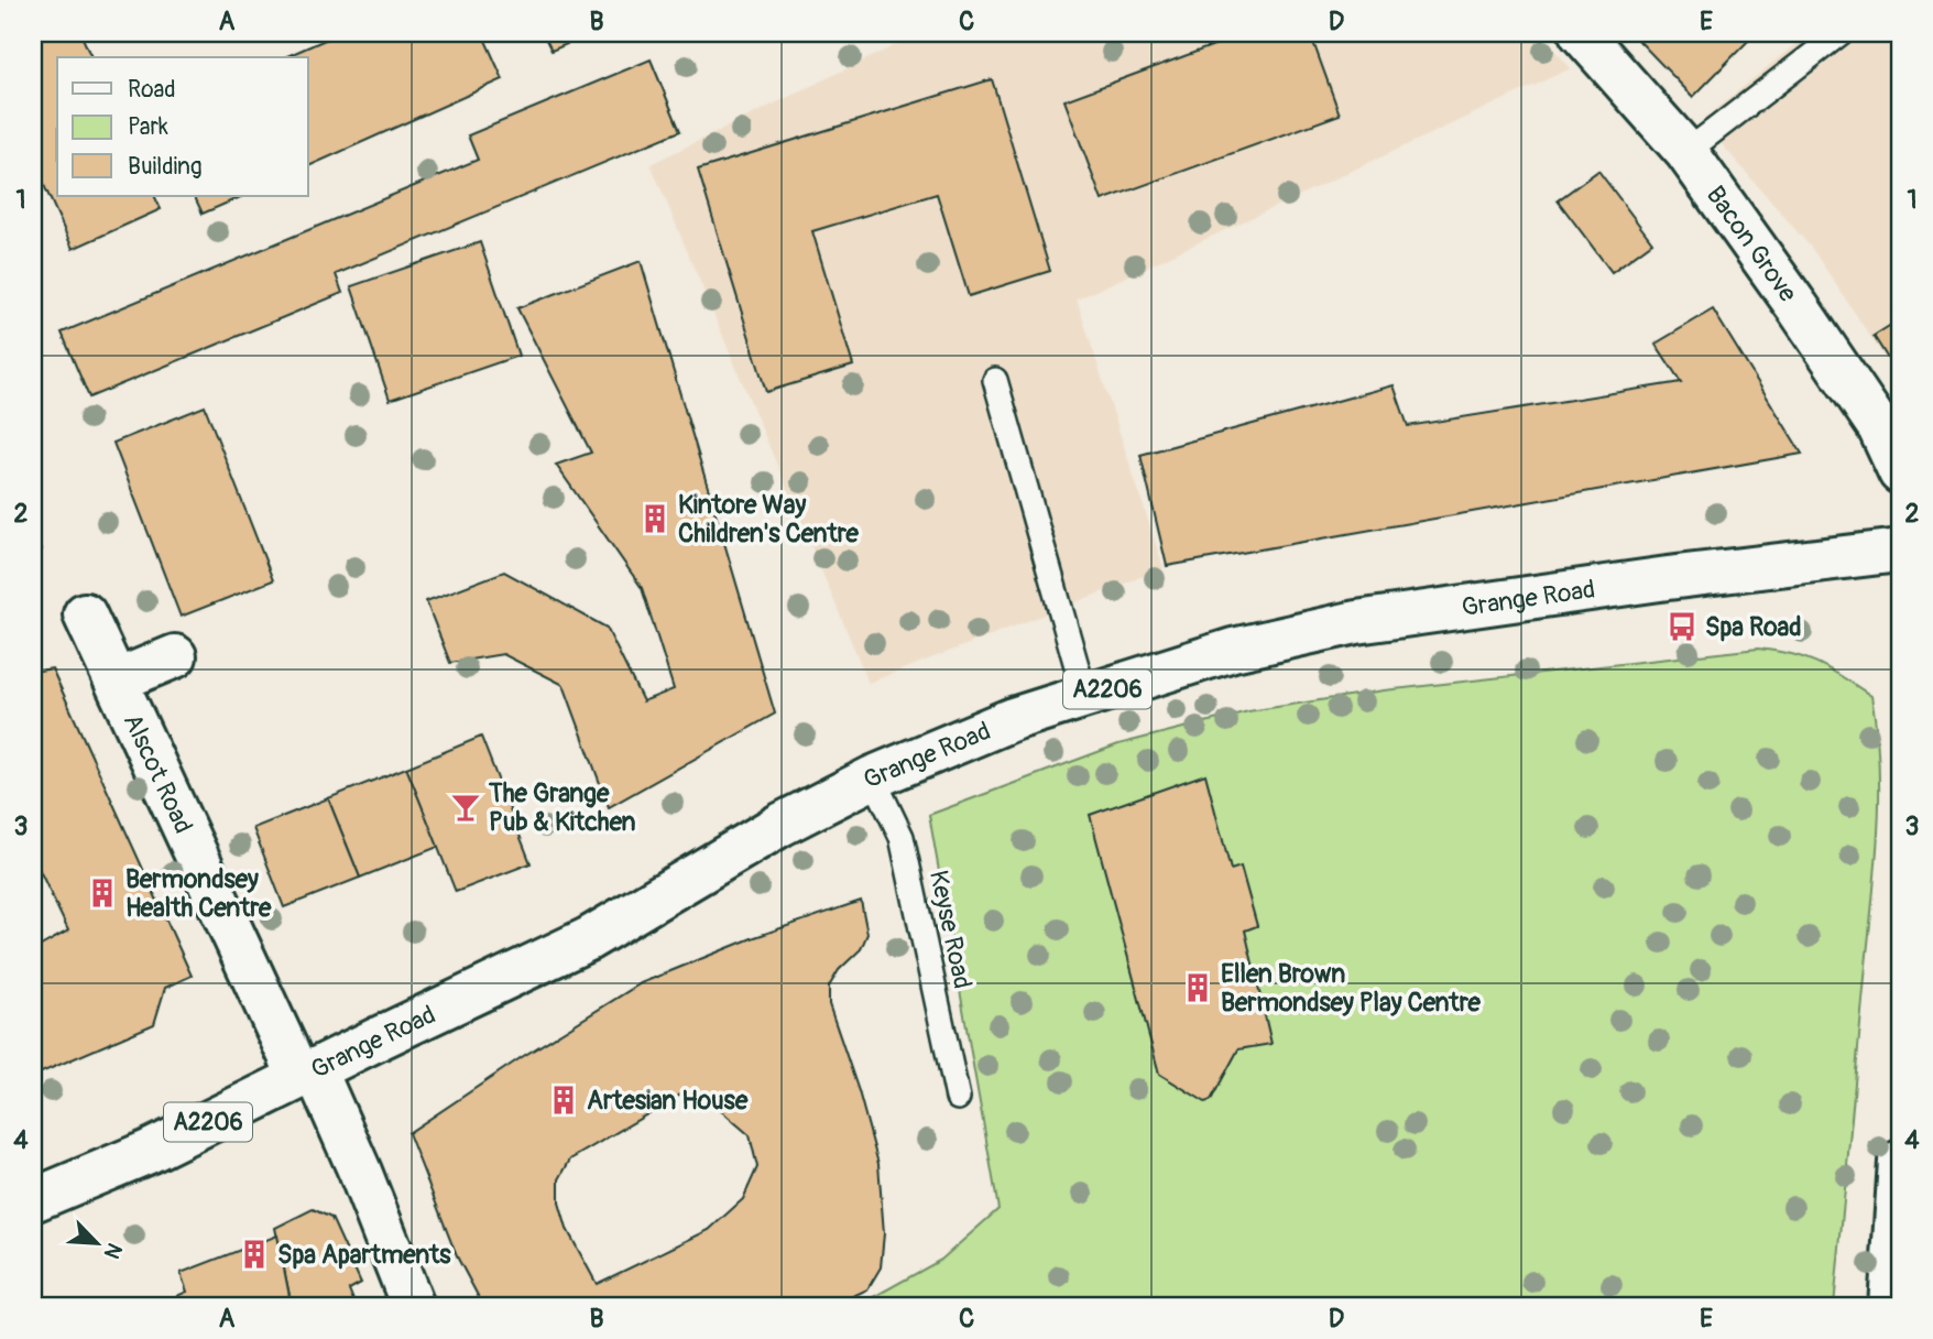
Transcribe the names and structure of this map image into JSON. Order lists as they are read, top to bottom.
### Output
{
  "streets": {
    "main road": [
      "Bacon Grove",
      "Grange Road",
      "A2206",
      "Alscot Road"
    ],
    "lane": ["Keyse Road"]
  },
  "crossings": [
    ["Grange Road", "Alscot Road"],
    ["Grange Road", "Keyse Road"]
  ],
  "places": {
    "building": [
      "Kintore Way Children's Centre",
      "Bermondsey Health Centre",
      "Ellen Brown Bermondsey Play Centre",
      "Artesian House",
      "Spa Apartments"
    ],
    "bus stop": ["Spa Road"],
    "bar": ["The Grange Pub & Kitchen"]
  },
  "legend": ["Road", "Park", "Building"],
  "north": "bottom right",
  "grid": {
    "columns": [
      "A",
      "B",
      "C",
      "D",
      "E"
    ],
    "rows": [
      "1",
      "2",
      "3",
      "4"
    ]
  }
}
